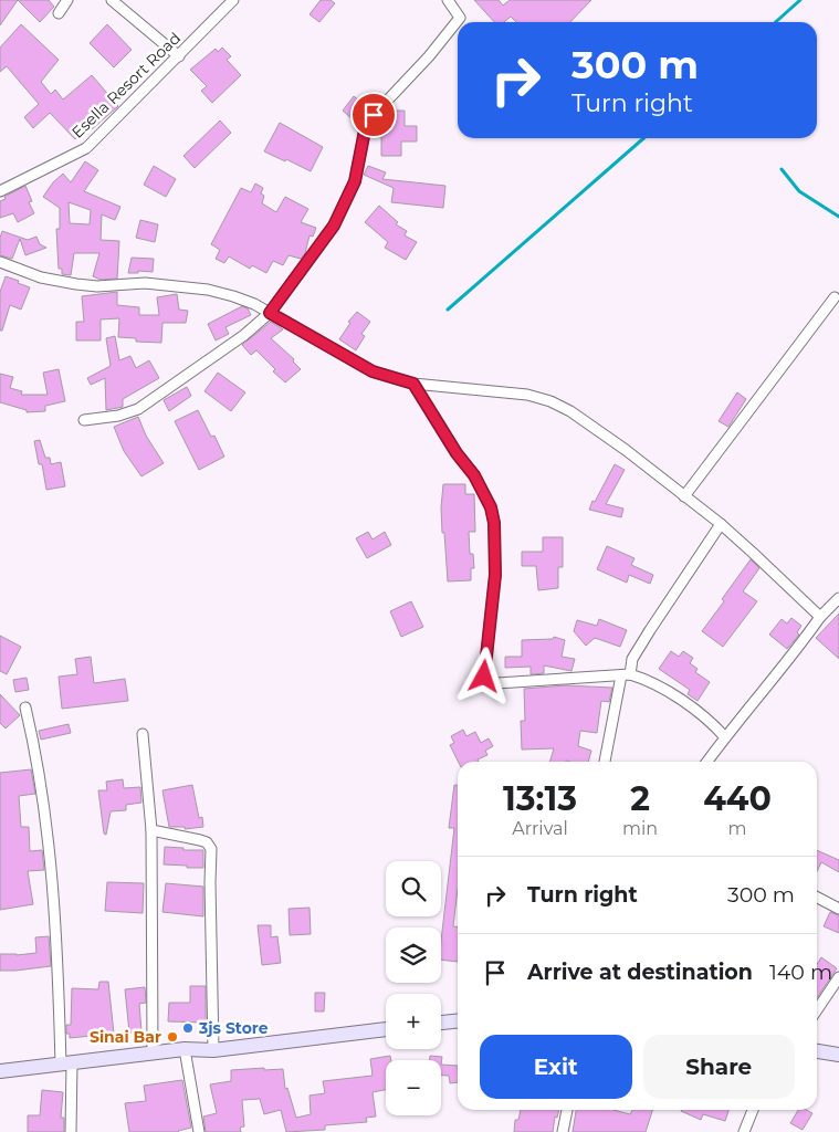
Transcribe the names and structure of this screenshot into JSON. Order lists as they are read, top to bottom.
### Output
{
  "streets": {
    "street": ["Esella Resort Road"]
  },
  "places": ["3js Store", "Sinai Bar"],
  "page": {
    "turn": ["300 m", "Turn right"],
    "eta": [
      "13:13",
      "Arrival",
      "2",
      "min",
      "440",
      "m"
    ],
    "list": [
      {
        "name": "Turn right",
        "value": "300 m"
      },
      {
        "name": "Arrive at destination",
        "value": "140 m"
      }
    ],
    "map_buttons": ["+", "−"],
    "buttons": ["Exit", "Share"]
  }
}
